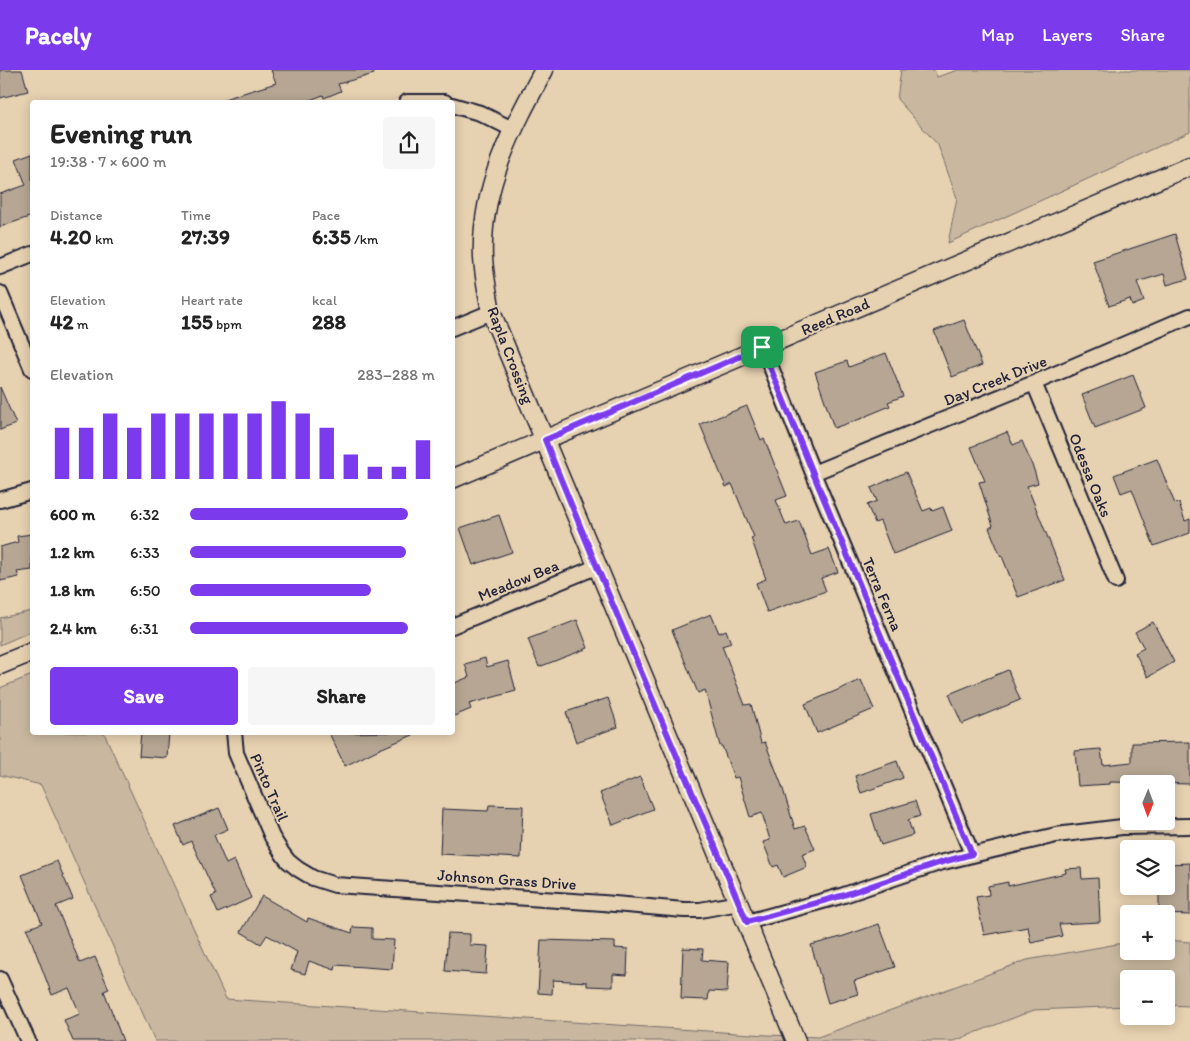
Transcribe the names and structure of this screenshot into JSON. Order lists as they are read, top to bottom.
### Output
{
  "streets": {
    "street": [
      "Reed Road",
      "Rapla Crossing",
      "Day Creek Drive",
      "Odessa Oaks",
      "Meadow Bea",
      "Terra Ferna",
      "Pinto Trail",
      "Johnson Grass Drive"
    ]
  },
  "crossings": [
    ["Reed Road", "Rapla Crossing"],
    ["Reed Road", "Terra Ferna"],
    ["Rapla Crossing", "Meadow Bea"],
    ["Rapla Crossing", "Johnson Grass Drive"],
    ["Day Creek Drive", "Odessa Oaks"],
    ["Day Creek Drive", "Terra Ferna"],
    ["Pinto Trail", "Johnson Grass Drive"]
  ],
  "north": "bottom",
  "page": {
    "header": "Pacely",
    "nav": ["Map", "Layers", "Share"],
    "heading": ["Evening run", "19:38 · 7 × 600 m"],
    "stats": [
      ["Distance", "4.20 km"],
      ["Time", "27:39"],
      ["Pace", "6:35 /km"],
      ["Elevation", "42 m"],
      ["Heart rate", "155 bpm"],
      ["kcal", "288"]
    ],
    "chart": ["Elevation", "283–288 m"],
    "list": [
      {
        "name": "600 m",
        "note": "6:32"
      },
      {
        "name": "1.2 km",
        "note": "6:33"
      },
      {
        "name": "1.8 km",
        "note": "6:50"
      },
      {
        "name": "2.4 km",
        "note": "6:31"
      }
    ],
    "buttons": ["Save", "Share"],
    "map_buttons": ["+", "−"]
  }
}
